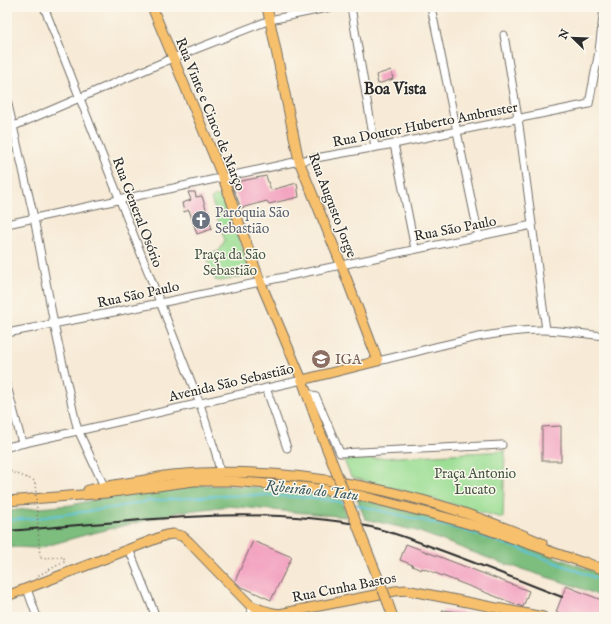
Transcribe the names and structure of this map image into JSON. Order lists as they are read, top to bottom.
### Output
{
  "streets": {
    "main road": [
      "Rua Vinte e Cinco de Março",
      "Rua Augusto Jorge",
      "Avenida São Sebastião",
      "Rua Cunha Bastos"
    ],
    "street": ["Rua Doutor Huberto Ambruster", "Rua General Osório", "Rua São Paulo"]
  },
  "crossings": [
    ["Rua Vinte e Cinco de Março", "Rua Doutor Huberto Ambruster"],
    ["Rua Vinte e Cinco de Março", "Rua São Paulo"],
    ["Rua Vinte e Cinco de Março", "Avenida São Sebastião"],
    ["Rua Doutor Huberto Ambruster", "Rua Augusto Jorge"],
    ["Rua Doutor Huberto Ambruster", "Rua General Osório"],
    ["Rua Augusto Jorge", "Rua São Paulo"],
    ["Rua Augusto Jorge", "Avenida São Sebastião"],
    ["Rua General Osório", "Rua São Paulo"],
    ["Rua General Osório", "Avenida São Sebastião"]
  ],
  "districts": ["Boa Vista"],
  "water": ["Ribeirão do Tatu"],
  "parks": ["Praça da São Sebastião", "Praça Antonio Lucato"],
  "places": {
    "church": ["Paróquia São Sebastião"],
    "school or university": ["IGA"]
  },
  "north": "top left"
}
